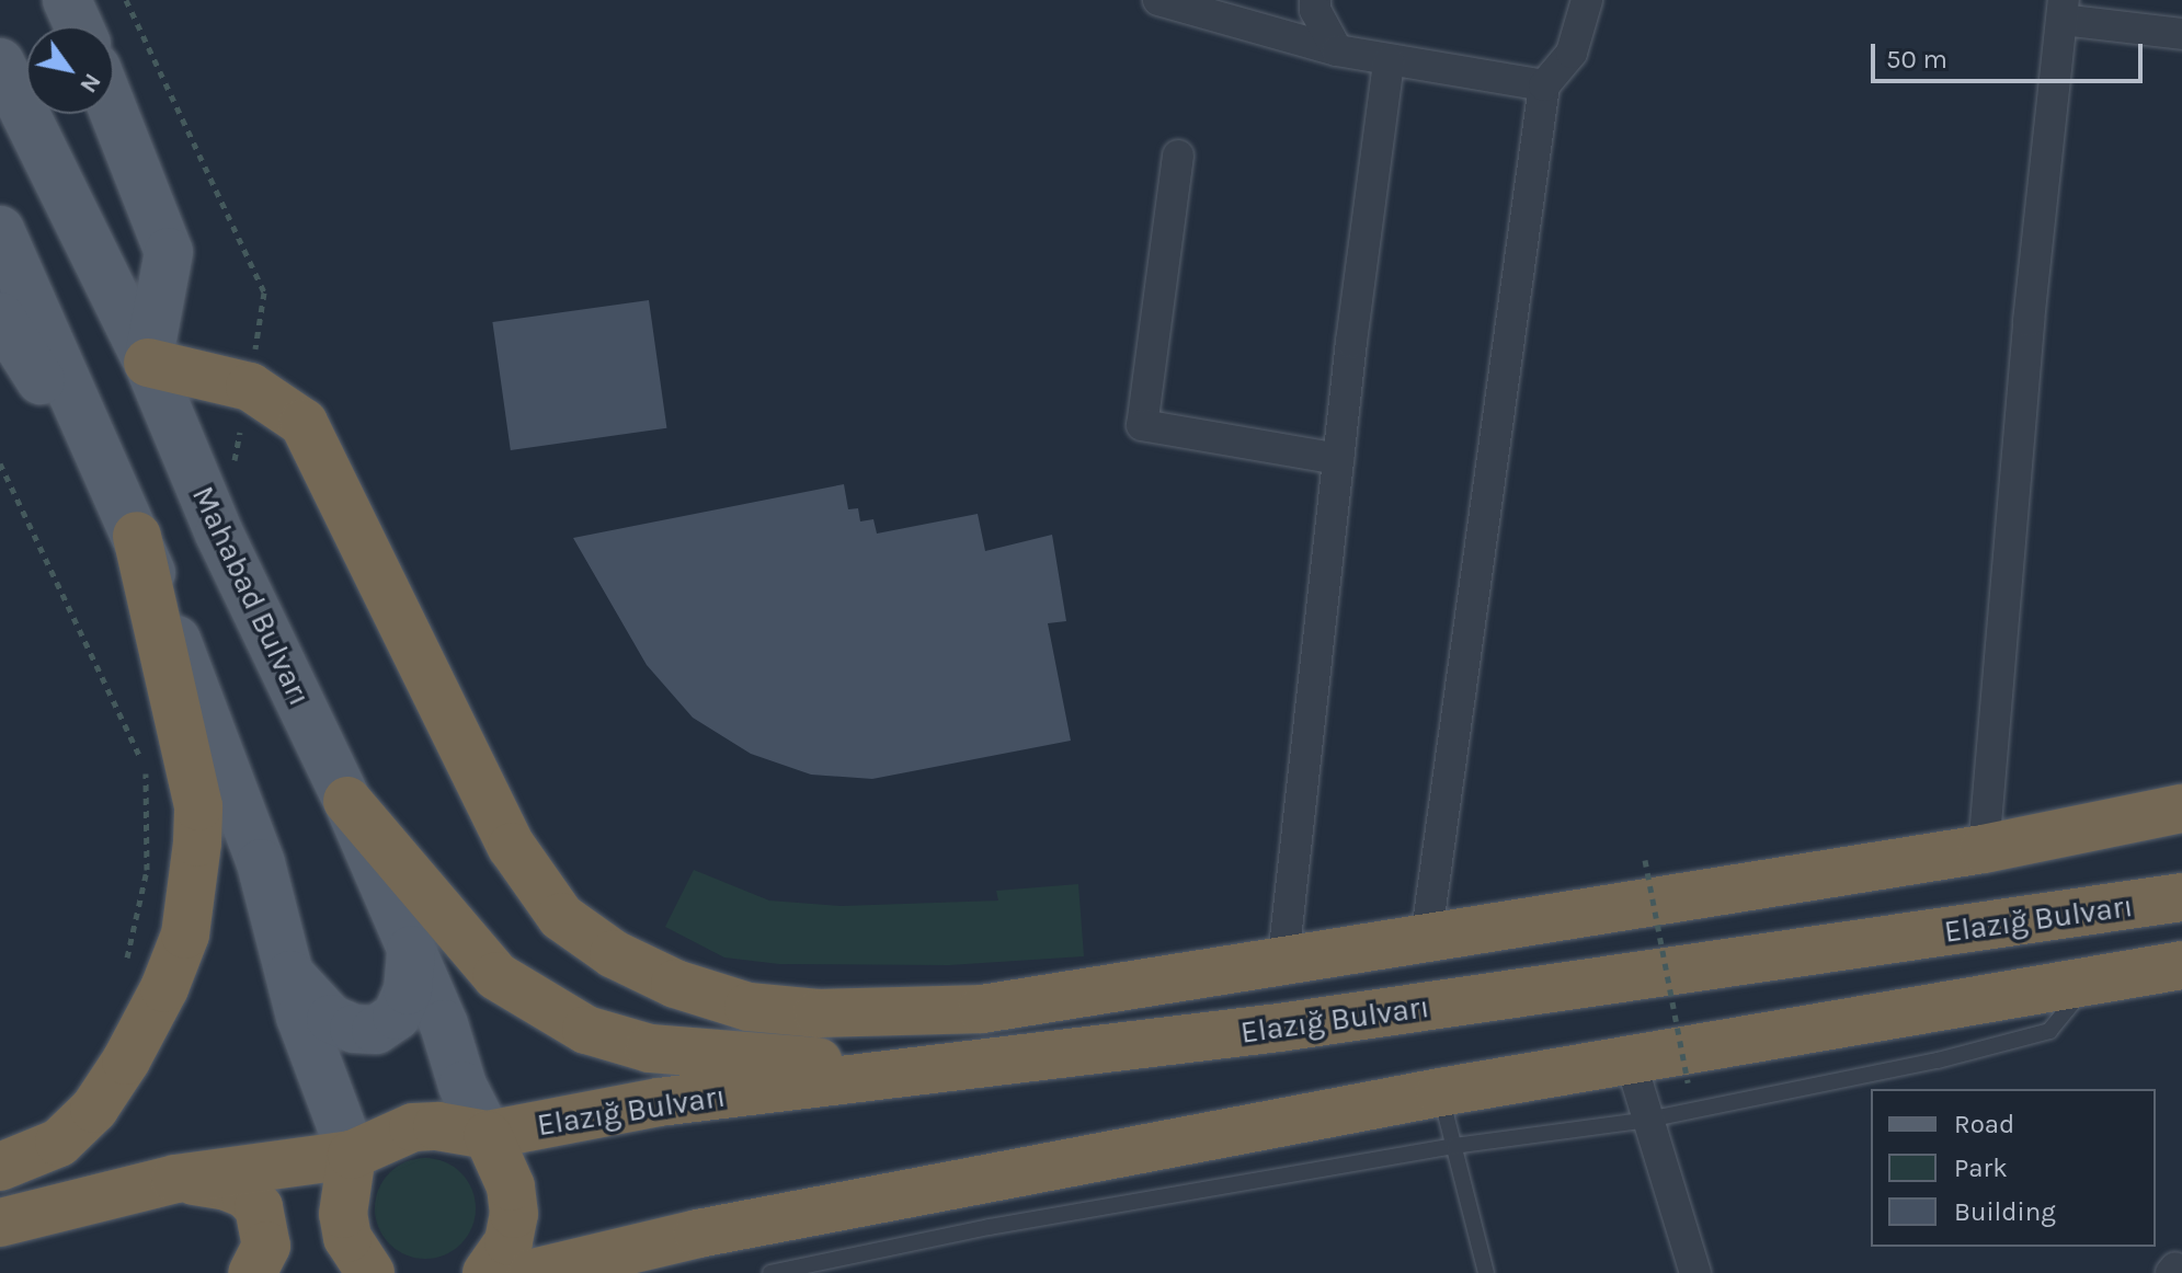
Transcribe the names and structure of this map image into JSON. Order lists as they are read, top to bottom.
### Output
{
  "streets": {
    "highway": ["Elazığ Bulvarı"],
    "main road": ["Mahabad Bulvarı"]
  },
  "crossings": [
    ["Mahabad Bulvarı", "Elazığ Bulvarı"]
  ],
  "legend": ["Road", "Park", "Building"],
  "scale_bar": "50 m",
  "north": "bottom right"
}
